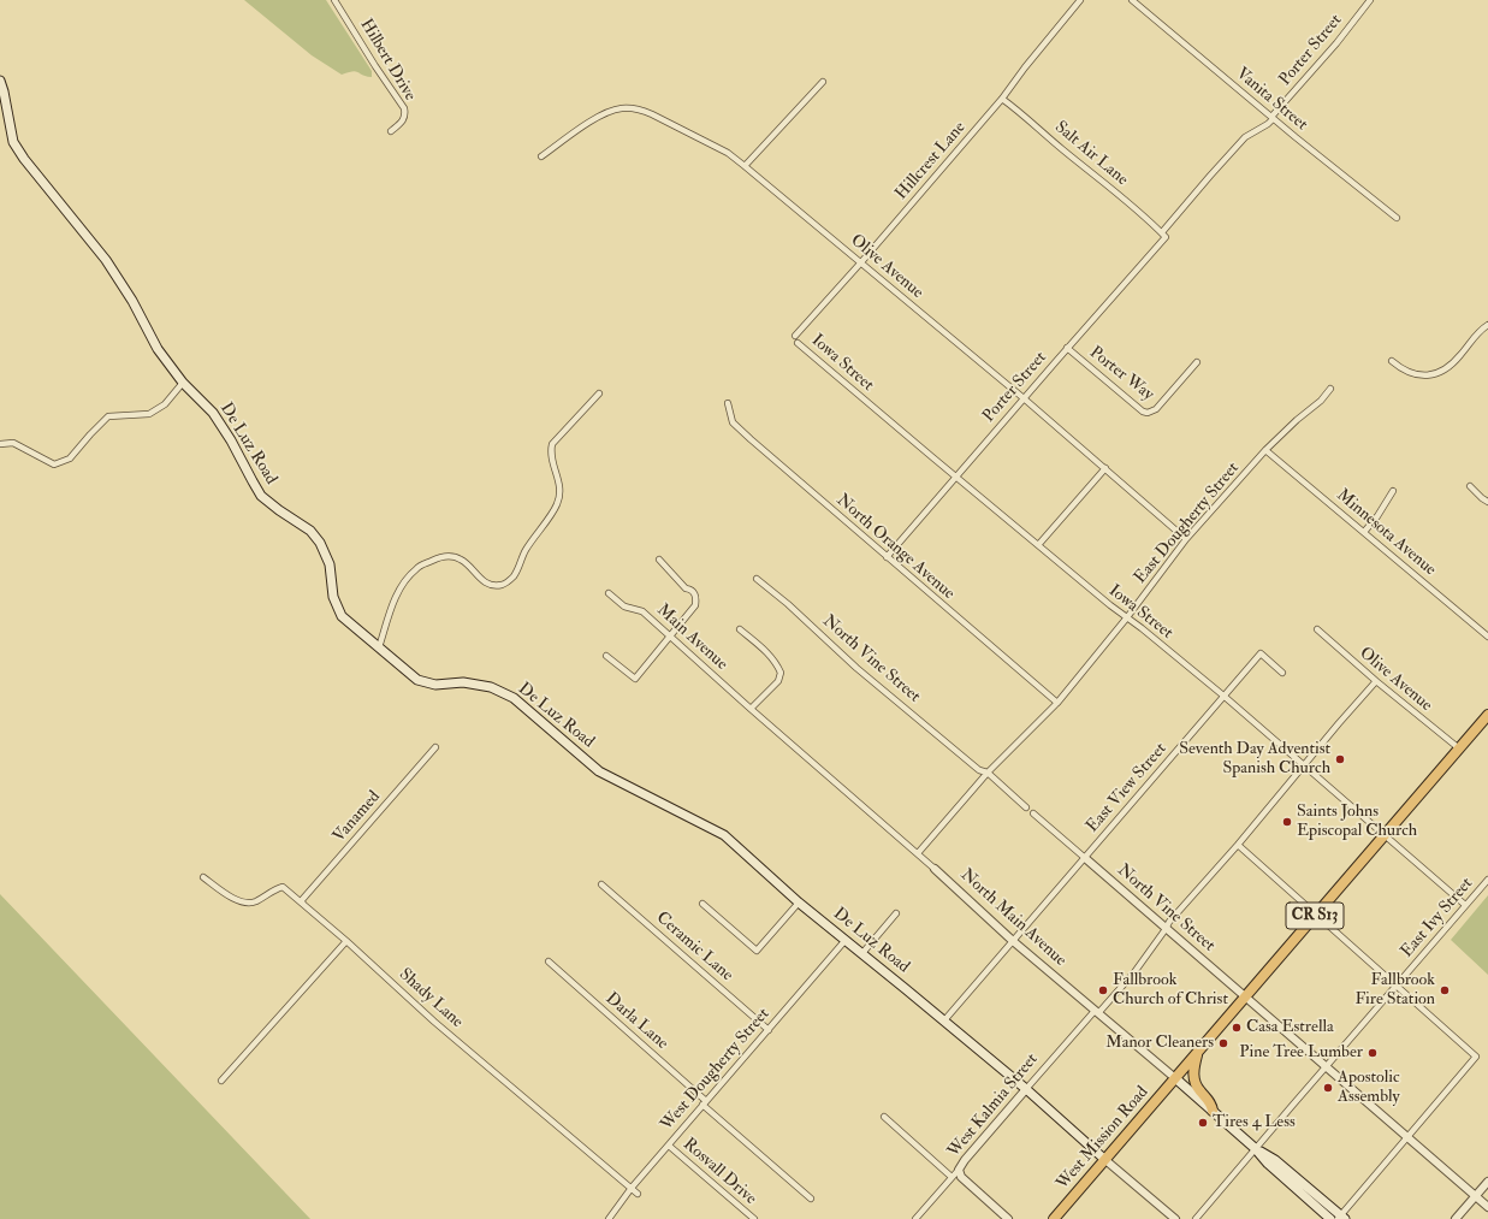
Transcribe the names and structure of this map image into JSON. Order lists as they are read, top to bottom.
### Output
{
  "streets": {
    "main road": [
      "De Luz Road",
      "CR S13",
      "North Main Avenue",
      "West Mission Road"
    ],
    "street": [
      "Porter Street",
      "Hilbert Drive",
      "Vanita Street",
      "Salt Air Lane",
      "Hillcrest Lane",
      "Olive Avenue",
      "Iowa Street",
      "Porter Way",
      "East Dougherty Street",
      "Minnesota Avenue",
      "North Orange Avenue",
      "Main Avenue",
      "North Vine Street",
      "East View Street",
      "Vanamed",
      "East Ivy Street",
      "Ceramic Lane",
      "Shady Lane",
      "Darla Lane",
      "West Dougherty Street",
      "West Kalmia Street",
      "Rosvall Drive"
    ]
  },
  "crossings": [
    ["Porter Street", "Vanita Street"],
    ["Porter Street", "Salt Air Lane"],
    ["Porter Street", "Olive Avenue"],
    ["Porter Street", "Iowa Street"],
    ["Porter Street", "Porter Way"],
    ["Porter Street", "North Orange Avenue"],
    ["Salt Air Lane", "Hillcrest Lane"],
    ["Hillcrest Lane", "Olive Avenue"],
    ["Olive Avenue", "East Dougherty Street"],
    ["Olive Avenue", "CR S13"],
    ["Olive Avenue", "West Kalmia Street"],
    ["Iowa Street", "East Dougherty Street"],
    ["Iowa Street", "East View Street"],
    ["Iowa Street", "CR S13"],
    ["Iowa Street", "East Ivy Street"],
    ["Iowa Street", "West Kalmia Street"],
    ["De Luz Road", "East View Street"],
    ["De Luz Road", "West Dougherty Street"],
    ["De Luz Road", "West Kalmia Street"],
    ["De Luz Road", "West Mission Road"],
    ["East Dougherty Street", "Minnesota Avenue"],
    ["East Dougherty Street", "North Orange Avenue"],
    ["East Dougherty Street", "North Vine Street"],
    ["East Dougherty Street", "North Main Avenue"],
    ["Main Avenue", "North Main Avenue"],
    ["North Vine Street", "East View Street"],
    ["North Vine Street", "CR S13"],
    ["North Vine Street", "East Ivy Street"],
    ["North Vine Street", "West Kalmia Street"],
    ["East View Street", "North Main Avenue"],
    ["Vanamed", "Shady Lane"],
    ["CR S13", "North Main Avenue"],
    ["CR S13", "West Mission Road"],
    ["North Main Avenue", "East Ivy Street"],
    ["North Main Avenue", "West Kalmia Street"],
    ["North Main Avenue", "West Mission Road"],
    ["Ceramic Lane", "West Dougherty Street"],
    ["Shady Lane", "West Dougherty Street"],
    ["Darla Lane", "West Dougherty Street"],
    ["West Dougherty Street", "Rosvall Drive"]
  ],
  "places": [
    "Seventh Day Adventist Spanish Church",
    "Saints Johns Episcopal Church",
    "Fallbrook Church of Christ",
    "Fallbrook Fire Station",
    "Casa Estrella",
    "Manor Cleaners",
    "Pine Tree Lumber",
    "Apostolic Assembly",
    "Tires 4 Less"
  ]
}
